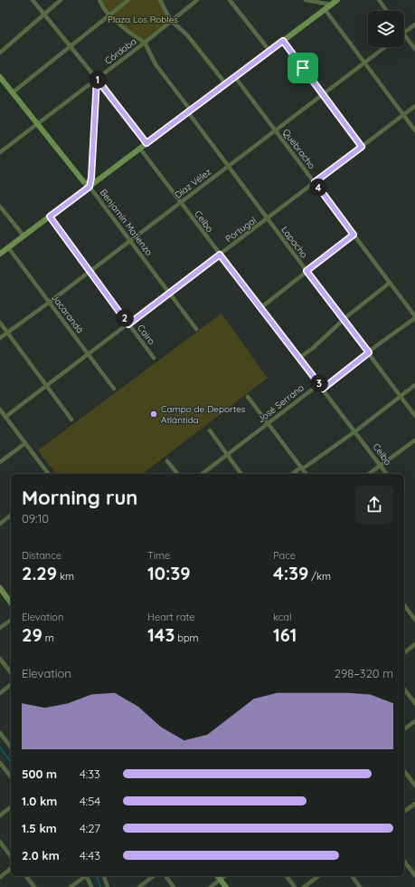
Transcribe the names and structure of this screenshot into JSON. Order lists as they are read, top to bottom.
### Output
{
  "streets": {
    "main road": ["Benjamín Matienzo"],
    "street": [
      "Córdoba",
      "Quebracho",
      "Díaz Vélez",
      "Ceibo",
      "Portugal",
      "Lapacho",
      "Jacarandá",
      "Cairo",
      "José Serrano"
    ]
  },
  "crossings": [
    ["Córdoba", "Benjamín Matienzo"],
    ["Córdoba", "Lapacho"],
    ["Quebracho", "Díaz Vélez"],
    ["Quebracho", "Portugal"],
    ["Díaz Vélez", "Ceibo"],
    ["Díaz Vélez", "Benjamín Matienzo"],
    ["Díaz Vélez", "Lapacho"],
    ["Díaz Vélez", "Jacarandá"],
    ["Díaz Vélez", "Cairo"],
    ["Ceibo", "Portugal"],
    ["Ceibo", "José Serrano"],
    ["Benjamín Matienzo", "Portugal"],
    ["Portugal", "Lapacho"],
    ["Portugal", "Jacarandá"],
    ["Portugal", "Cairo"]
  ],
  "parks": ["Plaza Los Robles"],
  "places": ["Campo de Deportes Atlántida"],
  "page": {
    "pins": [
      "1",
      "4",
      "2",
      "3"
    ],
    "heading": ["Morning run", "09:10"],
    "stats": [
      ["Distance", "2.29 km"],
      ["Time", "10:39"],
      ["Pace", "4:39 /km"],
      ["Elevation", "29 m"],
      ["Heart rate", "143 bpm"],
      ["kcal", "161"]
    ],
    "chart": ["Elevation", "298–320 m"],
    "list": [
      {
        "name": "500 m",
        "note": "4:33"
      },
      {
        "name": "1.0 km",
        "note": "4:54"
      },
      {
        "name": "1.5 km",
        "note": "4:27"
      },
      {
        "name": "2.0 km",
        "note": "4:43"
      }
    ]
  }
}
